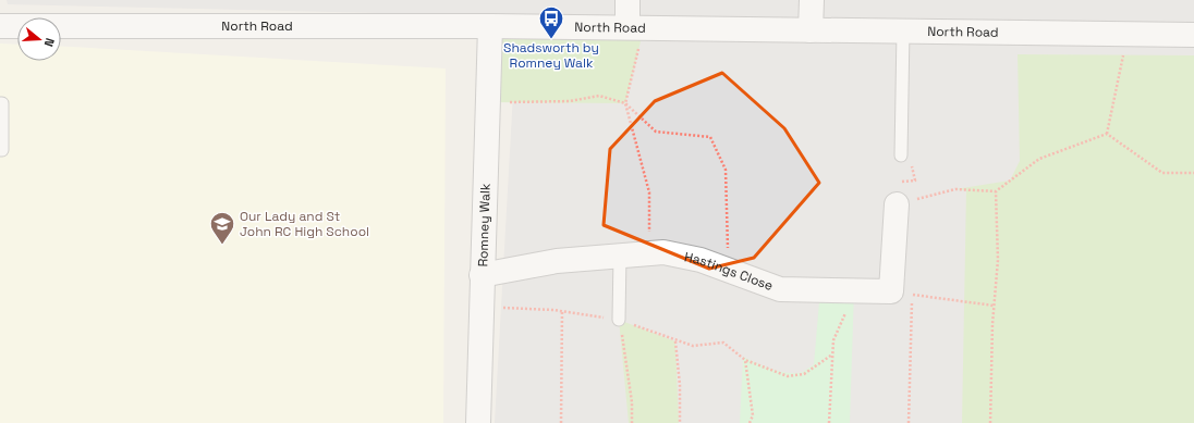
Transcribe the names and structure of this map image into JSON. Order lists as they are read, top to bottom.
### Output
{
  "streets": {
    "street": ["North Road", "Romney Walk", "Hastings Close"]
  },
  "crossings": [
    ["North Road", "Romney Walk"],
    ["Romney Walk", "Hastings Close"]
  ],
  "places": {
    "bus stop": ["Shadsworth by Romney Walk"],
    "school or university": ["Our Lady and St John RC High School"]
  },
  "north": "right"
}
